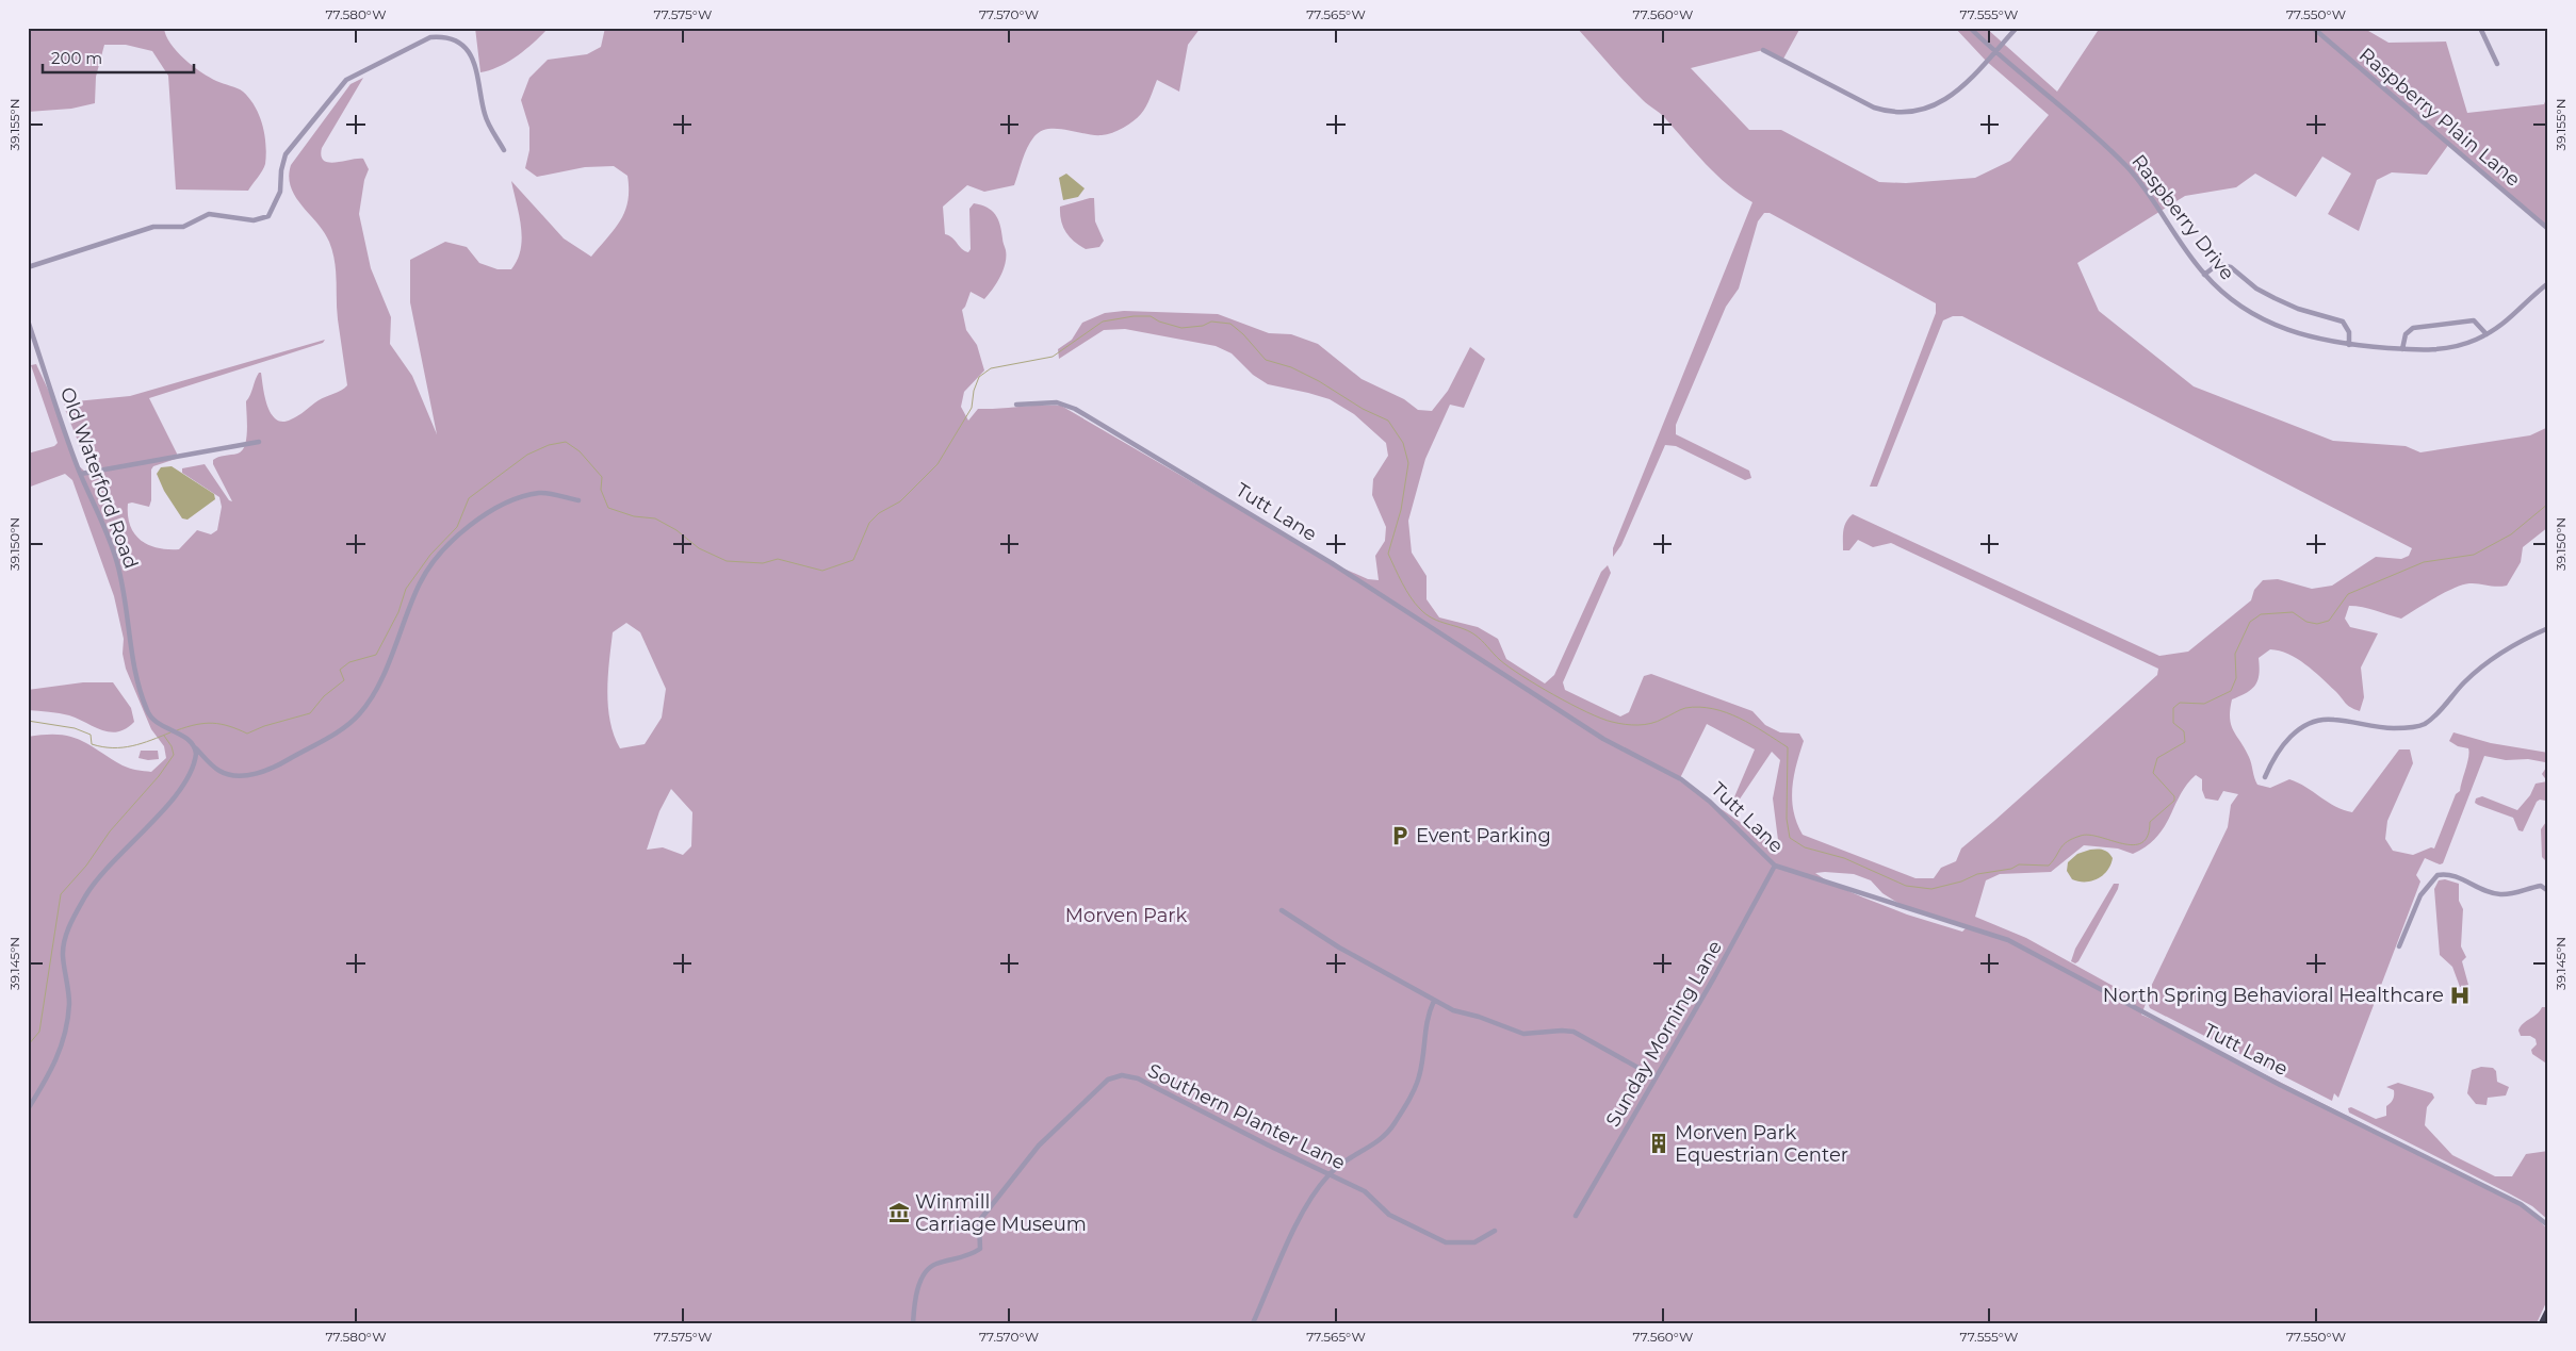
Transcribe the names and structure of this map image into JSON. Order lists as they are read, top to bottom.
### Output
{
  "streets": {
    "street": [
      "Raspberry Plain Lane",
      "Raspberry Drive",
      "Old Waterford Road",
      "Tutt Lane",
      "Sunday Morning Lane",
      "Southern Planter Lane"
    ]
  },
  "crossings": [
    ["Tutt Lane", "Sunday Morning Lane"]
  ],
  "parks": ["Morven Park"],
  "places": {
    "parking": ["Event Parking"],
    "hospital": ["North Spring Behavioral Healthcare"],
    "building": ["Morven Park Equestrian Center"],
    "museum": ["Winmill Carriage Museum"]
  },
  "scale_bar": "200 m",
  "coordinates": [
    "77.580°W",
    "77.575°W",
    "77.570°W",
    "77.565°W",
    "77.560°W",
    "77.555°W",
    "77.550°W",
    "39.155°N",
    "39.150°N",
    "39.145°N"
  ]
}
